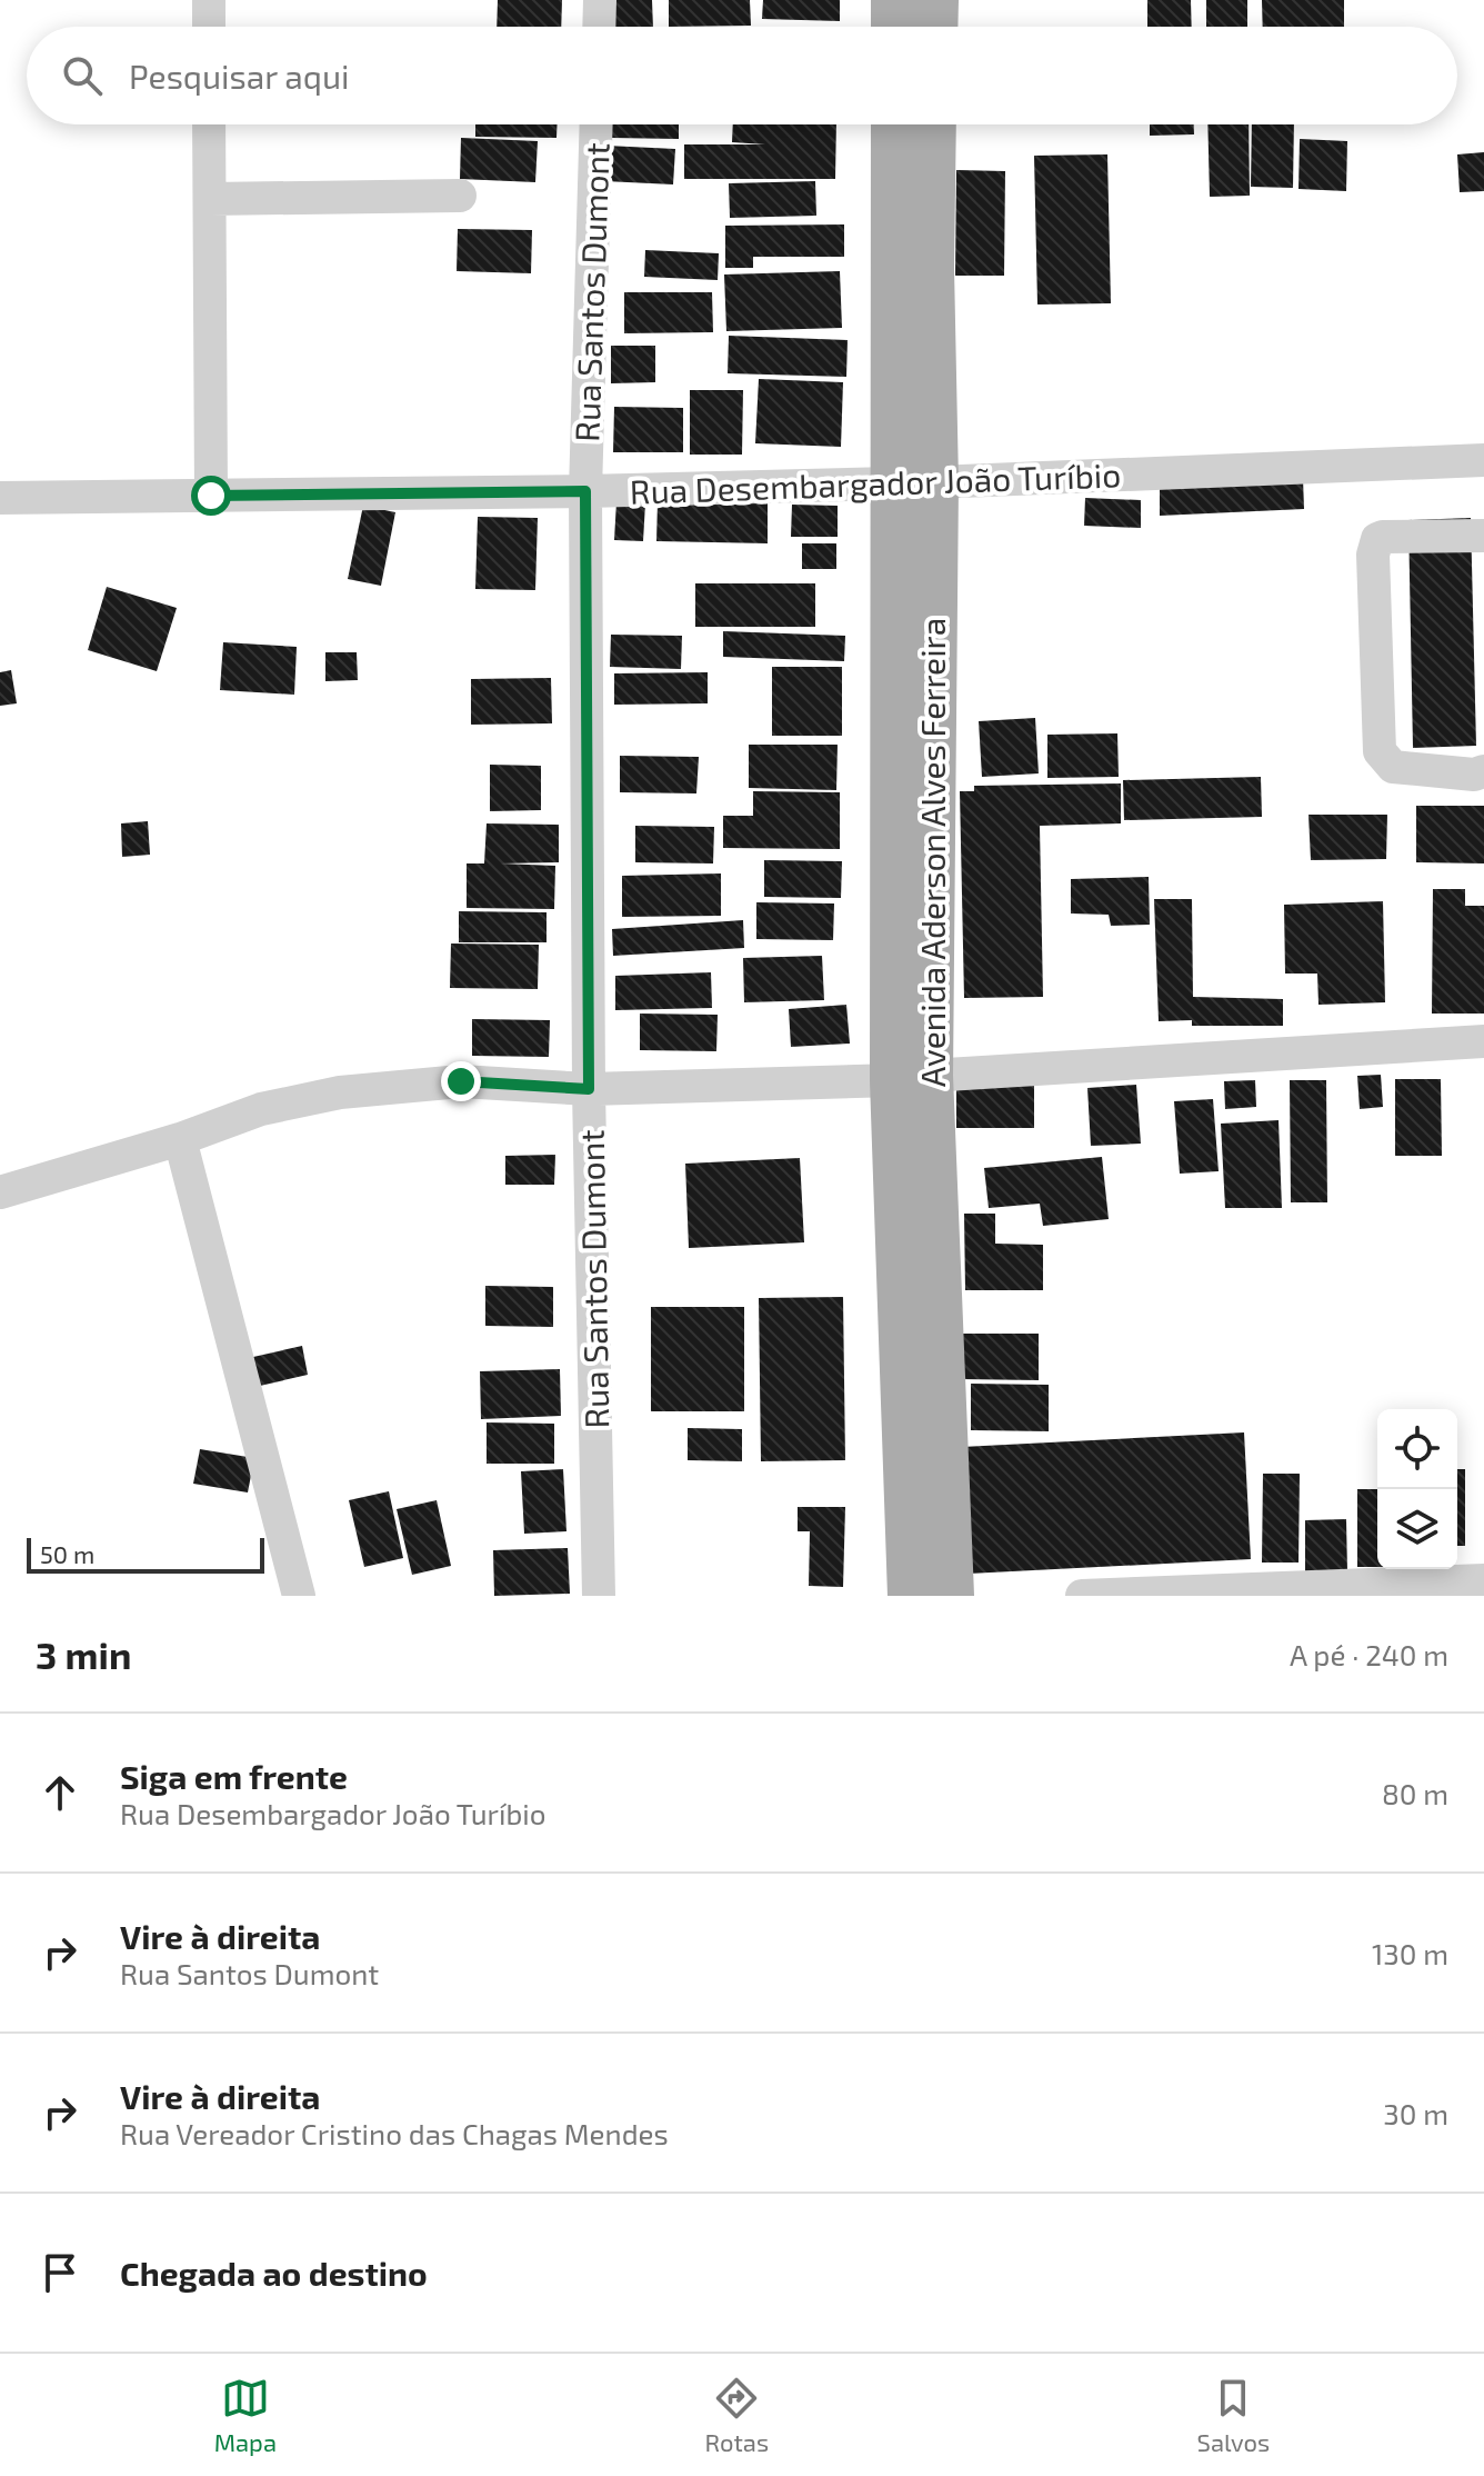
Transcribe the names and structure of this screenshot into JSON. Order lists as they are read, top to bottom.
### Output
{
  "streets": {
    "main road": ["Avenida Aderson Alves Ferreira"],
    "street": ["Rua Santos Dumont", "Rua Desembargador João Turíbio"]
  },
  "crossings": [
    ["Rua Santos Dumont", "Rua Desembargador João Turíbio"],
    ["Rua Desembargador João Turíbio", "Avenida Aderson Alves Ferreira"]
  ],
  "scale_bar": "50 m",
  "page": {
    "search": "Pesquisar aqui",
    "scale": "50 m",
    "heading": ["3 min", "A pé · 240 m"],
    "list": [
      ["Siga em frente", "Rua Desembargador João Turíbio", "80 m"],
      ["Vire à direita", "Rua Santos Dumont", "130 m"],
      ["Vire à direita", "Rua Vereador Cristino das Chagas Mendes", "30 m"],
      "Chegada ao destino"
    ],
    "nav": ["Mapa", "Rotas", "Salvos"]
  }
}
